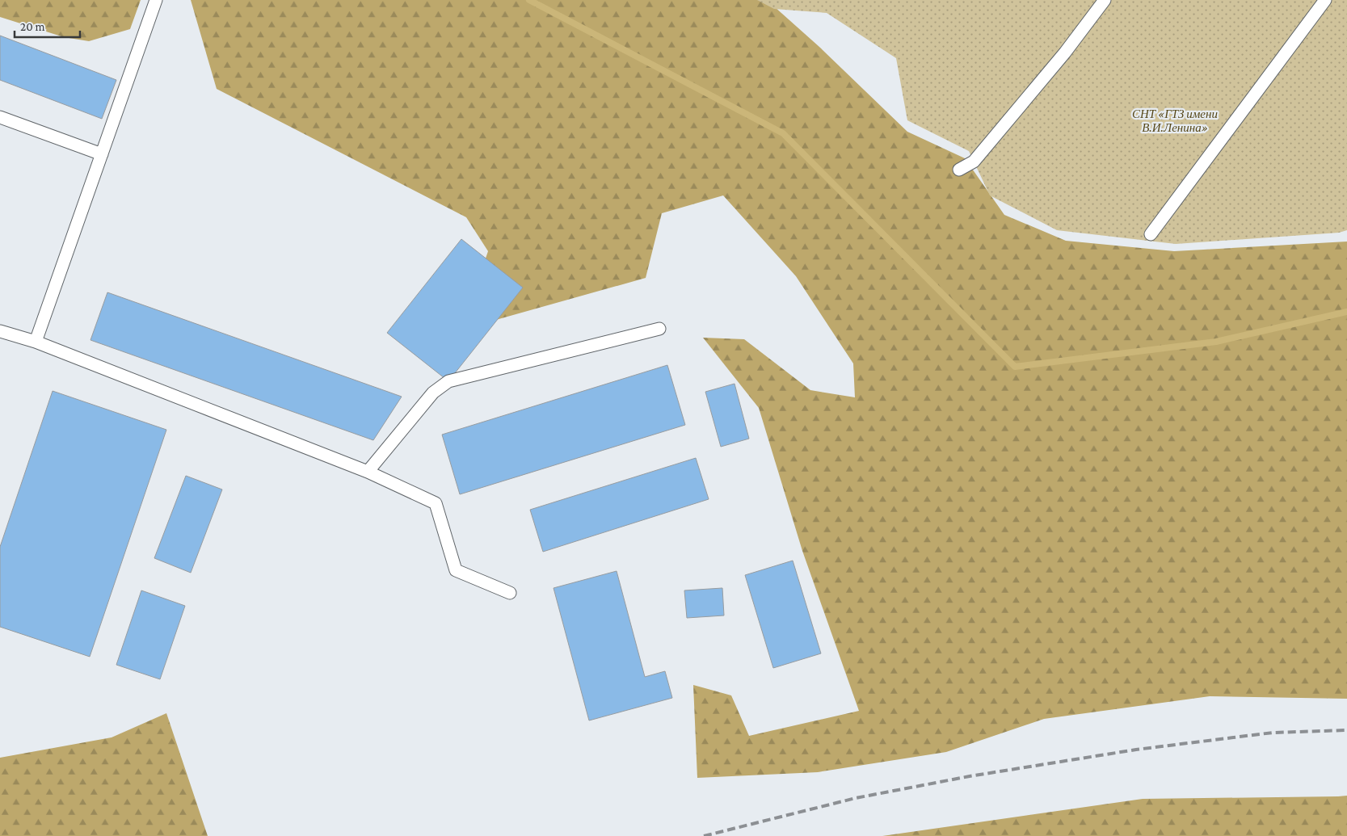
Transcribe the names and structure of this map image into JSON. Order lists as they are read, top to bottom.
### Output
{
  "parks": ["СНТ «ГТЗ имени В.И.Ленина»"],
  "scale_bar": "20 m"
}
